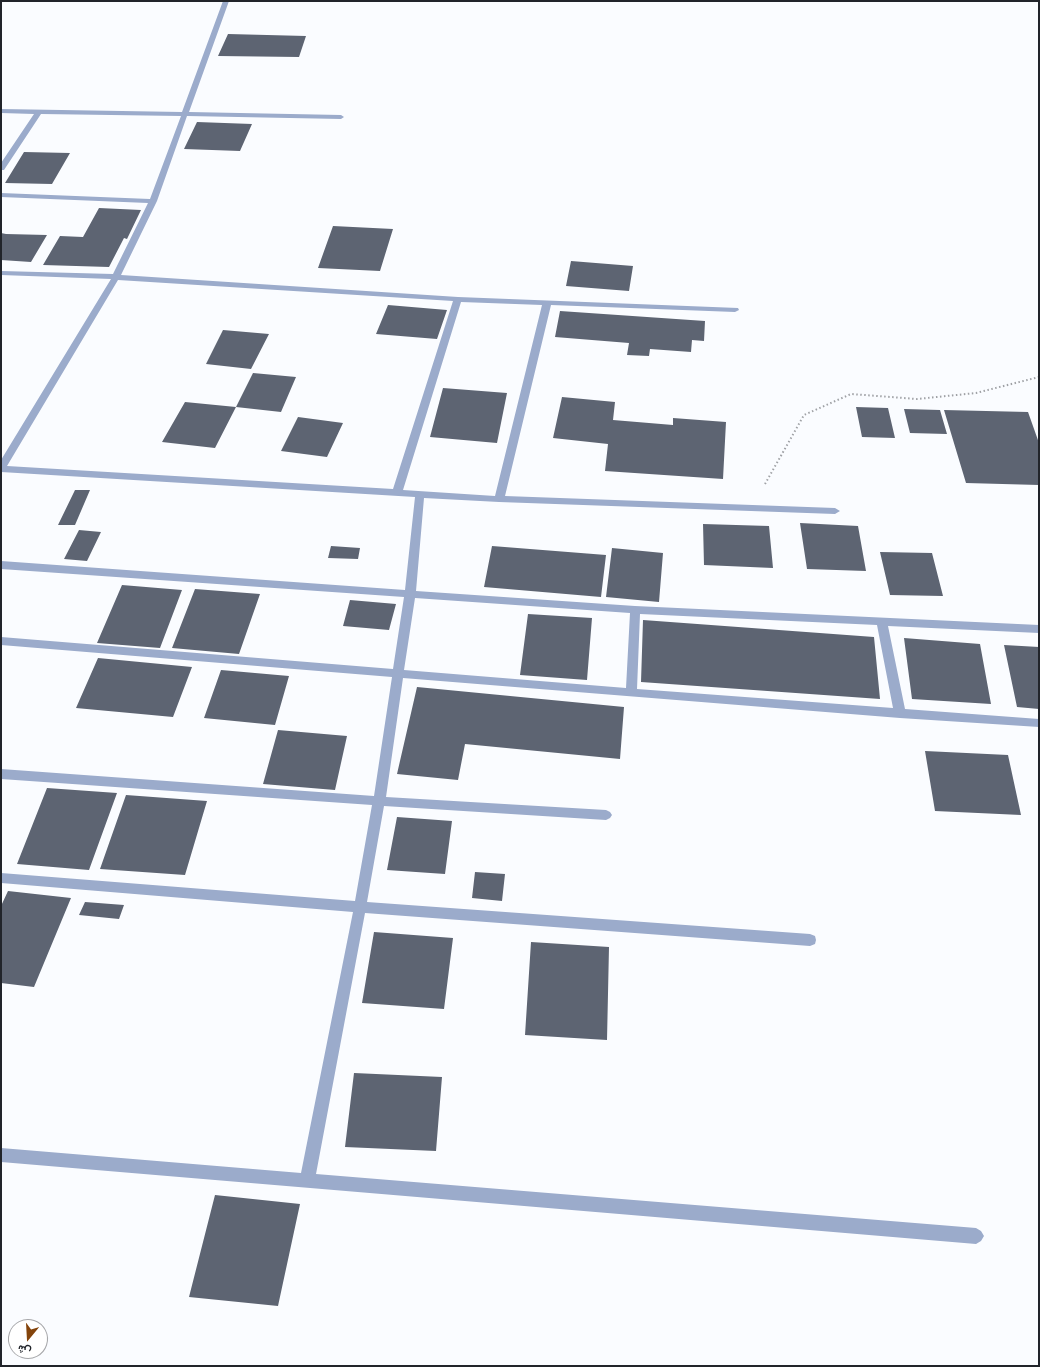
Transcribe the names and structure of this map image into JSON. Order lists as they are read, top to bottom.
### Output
{
  "north": "bottom"
}
